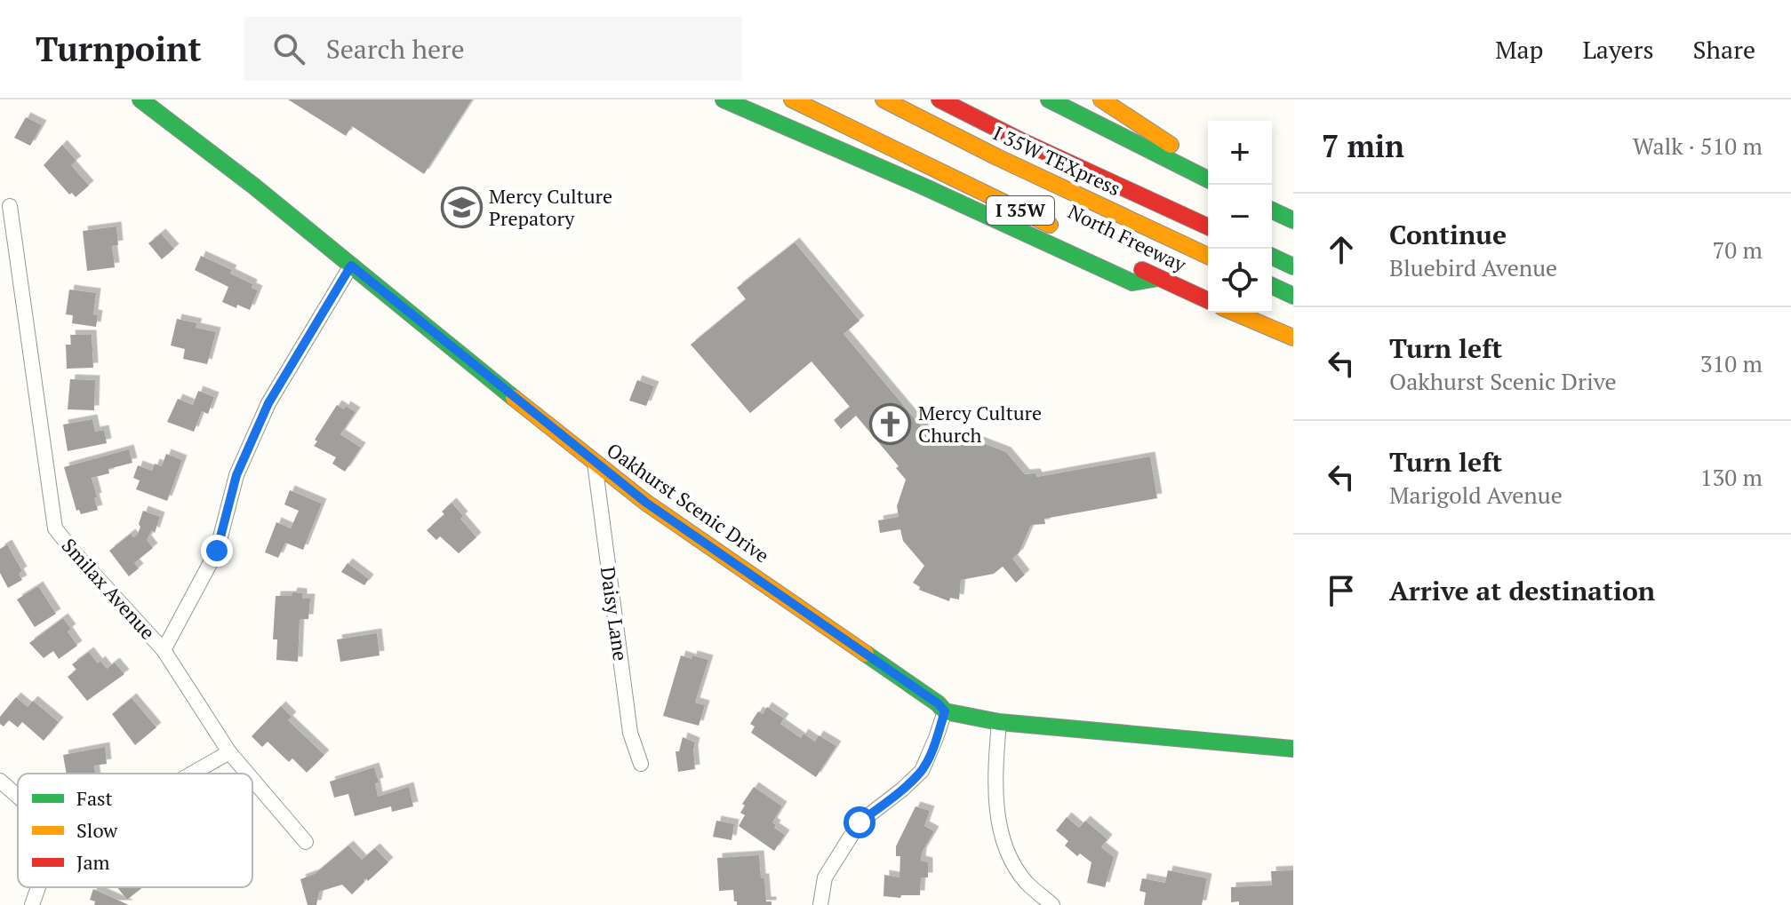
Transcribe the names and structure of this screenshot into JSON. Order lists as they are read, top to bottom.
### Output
{
  "streets": {
    "main road": [
      "I 35W TEXpress",
      "I 35W",
      "North Freeway",
      "Oakhurst Scenic Drive"
    ],
    "street": ["Smilax Avenue", "Daisy Lane"]
  },
  "crossings": [
    ["Oakhurst Scenic Drive", "Daisy Lane"]
  ],
  "places": {
    "school or university": ["Mercy Culture Prepatory"],
    "church": ["Mercy Culture Church"]
  },
  "legend": ["Fast", "Slow", "Jam"],
  "page": {
    "header": "Turnpoint",
    "search": "Search here",
    "nav": ["Map", "Layers", "Share"],
    "heading": ["7 min", "Walk · 510 m"],
    "map_buttons": ["+", "−"],
    "list": [
      ["Continue", "Bluebird Avenue", "70 m"],
      ["Turn left", "Oakhurst Scenic Drive", "310 m"],
      ["Turn left", "Marigold Avenue", "130 m"],
      "Arrive at destination"
    ]
  }
}
